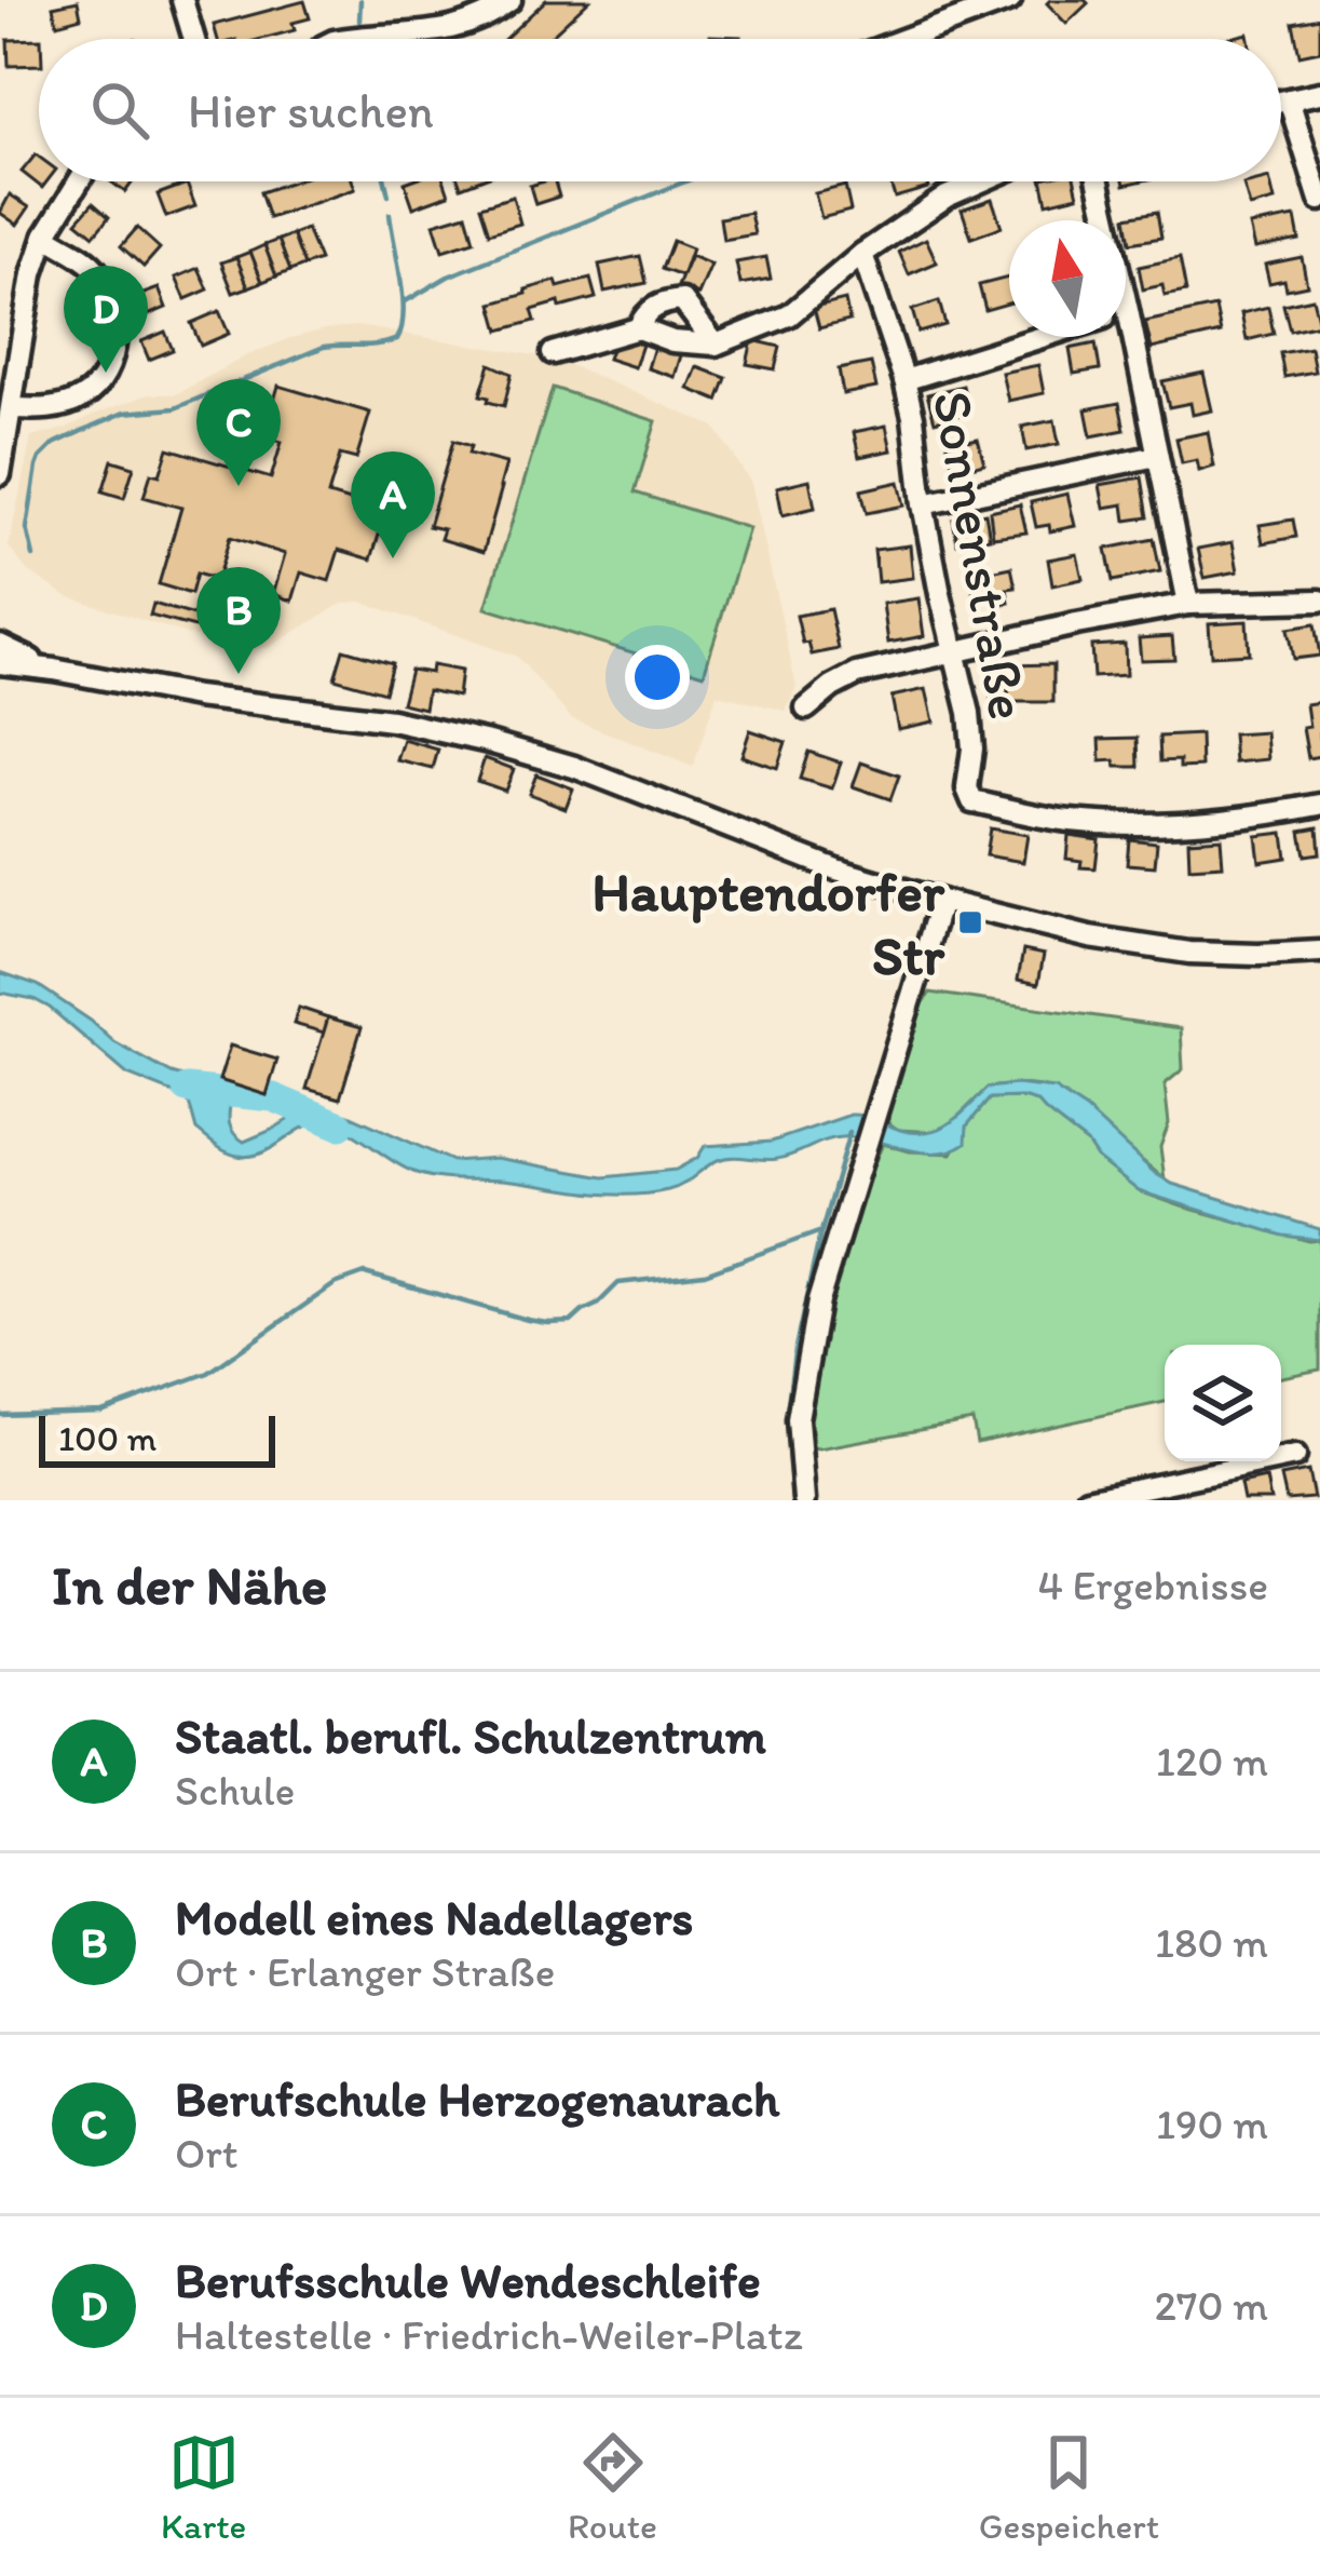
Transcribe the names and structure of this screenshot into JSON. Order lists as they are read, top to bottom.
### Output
{
  "streets": {
    "street": ["Sonnenstraße"]
  },
  "places": {
    "transit": ["Hauptendorfer Str"]
  },
  "scale_bar": "100 m",
  "north": "top",
  "page": {
    "search": "Hier suchen",
    "pins": [
      "D",
      "C",
      "A",
      "B"
    ],
    "scale": "100 m",
    "heading": ["In der Nähe", "4 Ergebnisse"],
    "list": [
      {
        "mark": "A",
        "name": "Staatl. berufl. Schulzentrum",
        "note": "Schule",
        "value": "120 m"
      },
      {
        "mark": "B",
        "name": "Modell eines Nadellagers",
        "note": "Ort · Erlanger Straße",
        "value": "180 m"
      },
      {
        "mark": "C",
        "name": "Berufschule Herzogenaurach",
        "note": "Ort",
        "value": "190 m"
      },
      {
        "mark": "D",
        "name": "Berufsschule Wendeschleife",
        "note": "Haltestelle · Friedrich-Weiler-Platz",
        "value": "270 m"
      }
    ],
    "nav": ["Karte", "Route", "Gespeichert"]
  }
}
